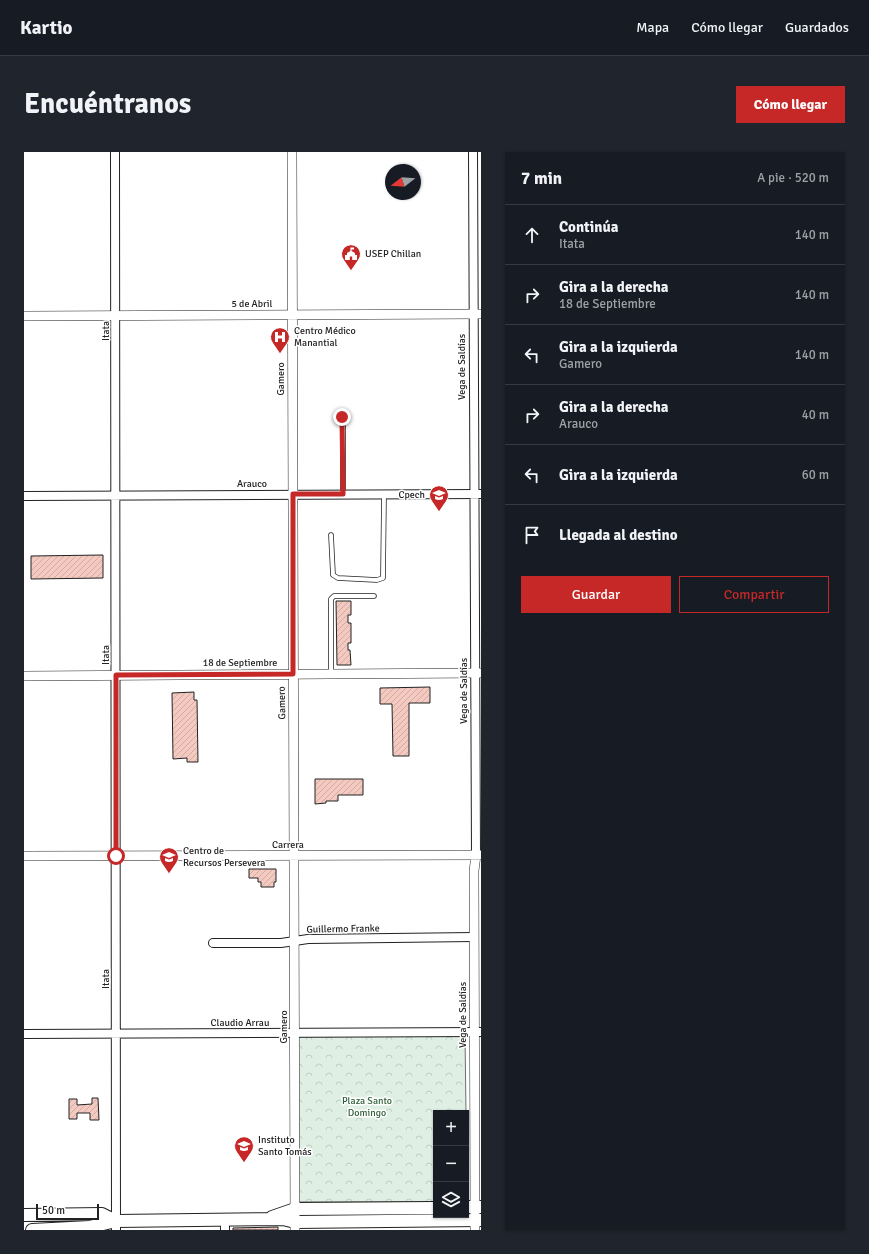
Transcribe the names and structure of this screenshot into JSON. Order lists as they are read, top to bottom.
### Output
{
  "streets": {
    "street": [
      "5 de Abril",
      "Itata",
      "Vega de Saldías",
      "Gamero",
      "Arauco",
      "18 de Septiembre",
      "Carrera",
      "Guillermo Franke",
      "Claudio Arrau"
    ]
  },
  "crossings": [
    ["5 de Abril", "Itata"],
    ["5 de Abril", "Vega de Saldías"],
    ["5 de Abril", "Gamero"],
    ["Itata", "Arauco"],
    ["Itata", "18 de Septiembre"],
    ["Itata", "Carrera"],
    ["Itata", "Claudio Arrau"],
    ["Vega de Saldías", "Arauco"],
    ["Vega de Saldías", "18 de Septiembre"],
    ["Vega de Saldías", "Carrera"],
    ["Vega de Saldías", "Guillermo Franke"],
    ["Vega de Saldías", "Claudio Arrau"],
    ["Gamero", "Arauco"],
    ["Gamero", "18 de Septiembre"],
    ["Gamero", "Carrera"],
    ["Gamero", "Guillermo Franke"],
    ["Gamero", "Claudio Arrau"]
  ],
  "parks": ["Plaza Santo Domingo"],
  "places": {
    "public building": ["USEP Chillan"],
    "hospital": ["Centro Médico Manantial"],
    "school or university": ["Cpech", "Centro de Recursos Persevera", "Instituto Santo Tomás"]
  },
  "scale_bar": "50 m",
  "north": "left",
  "page": {
    "header": "Kartio",
    "nav": ["Mapa", "Cómo llegar", "Guardados"],
    "buttons": [
      "Cómo llegar",
      ["Guardar", "Compartir"]
    ],
    "title": "Encuéntranos",
    "heading": ["7 min", "A pie · 520 m"],
    "list": [
      ["Continúa", "Itata", "140 m"],
      ["Gira a la derecha", "18 de Septiembre", "140 m"],
      ["Gira a la izquierda", "Gamero", "140 m"],
      ["Gira a la derecha", "Arauco", "40 m"],
      ["Gira a la izquierda", "60 m"],
      "Llegada al destino"
    ],
    "map_buttons": ["+", "−"],
    "scale": "50 m"
  }
}
